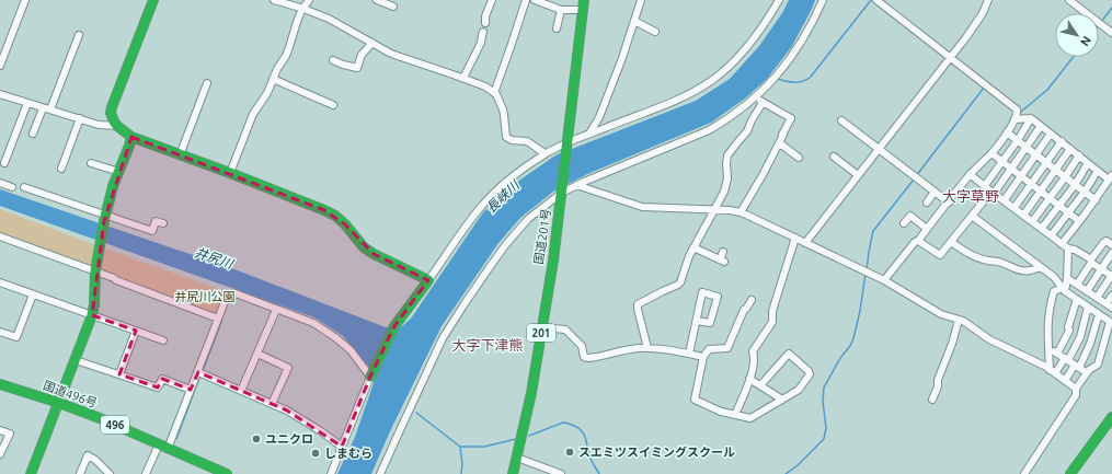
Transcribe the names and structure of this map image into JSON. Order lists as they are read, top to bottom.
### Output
{
  "streets": {
    "main road": [
      "国道201号",
      "201",
      "国道496号",
      "496"
    ]
  },
  "districts": ["大字草野", "大字下津熊"],
  "water": ["長峡川", "井尻川"],
  "parks": ["井尻川公園"],
  "places": ["ユニクロ", "スエミツスイミングスクール", "しまむら"],
  "north": "bottom right"
}
